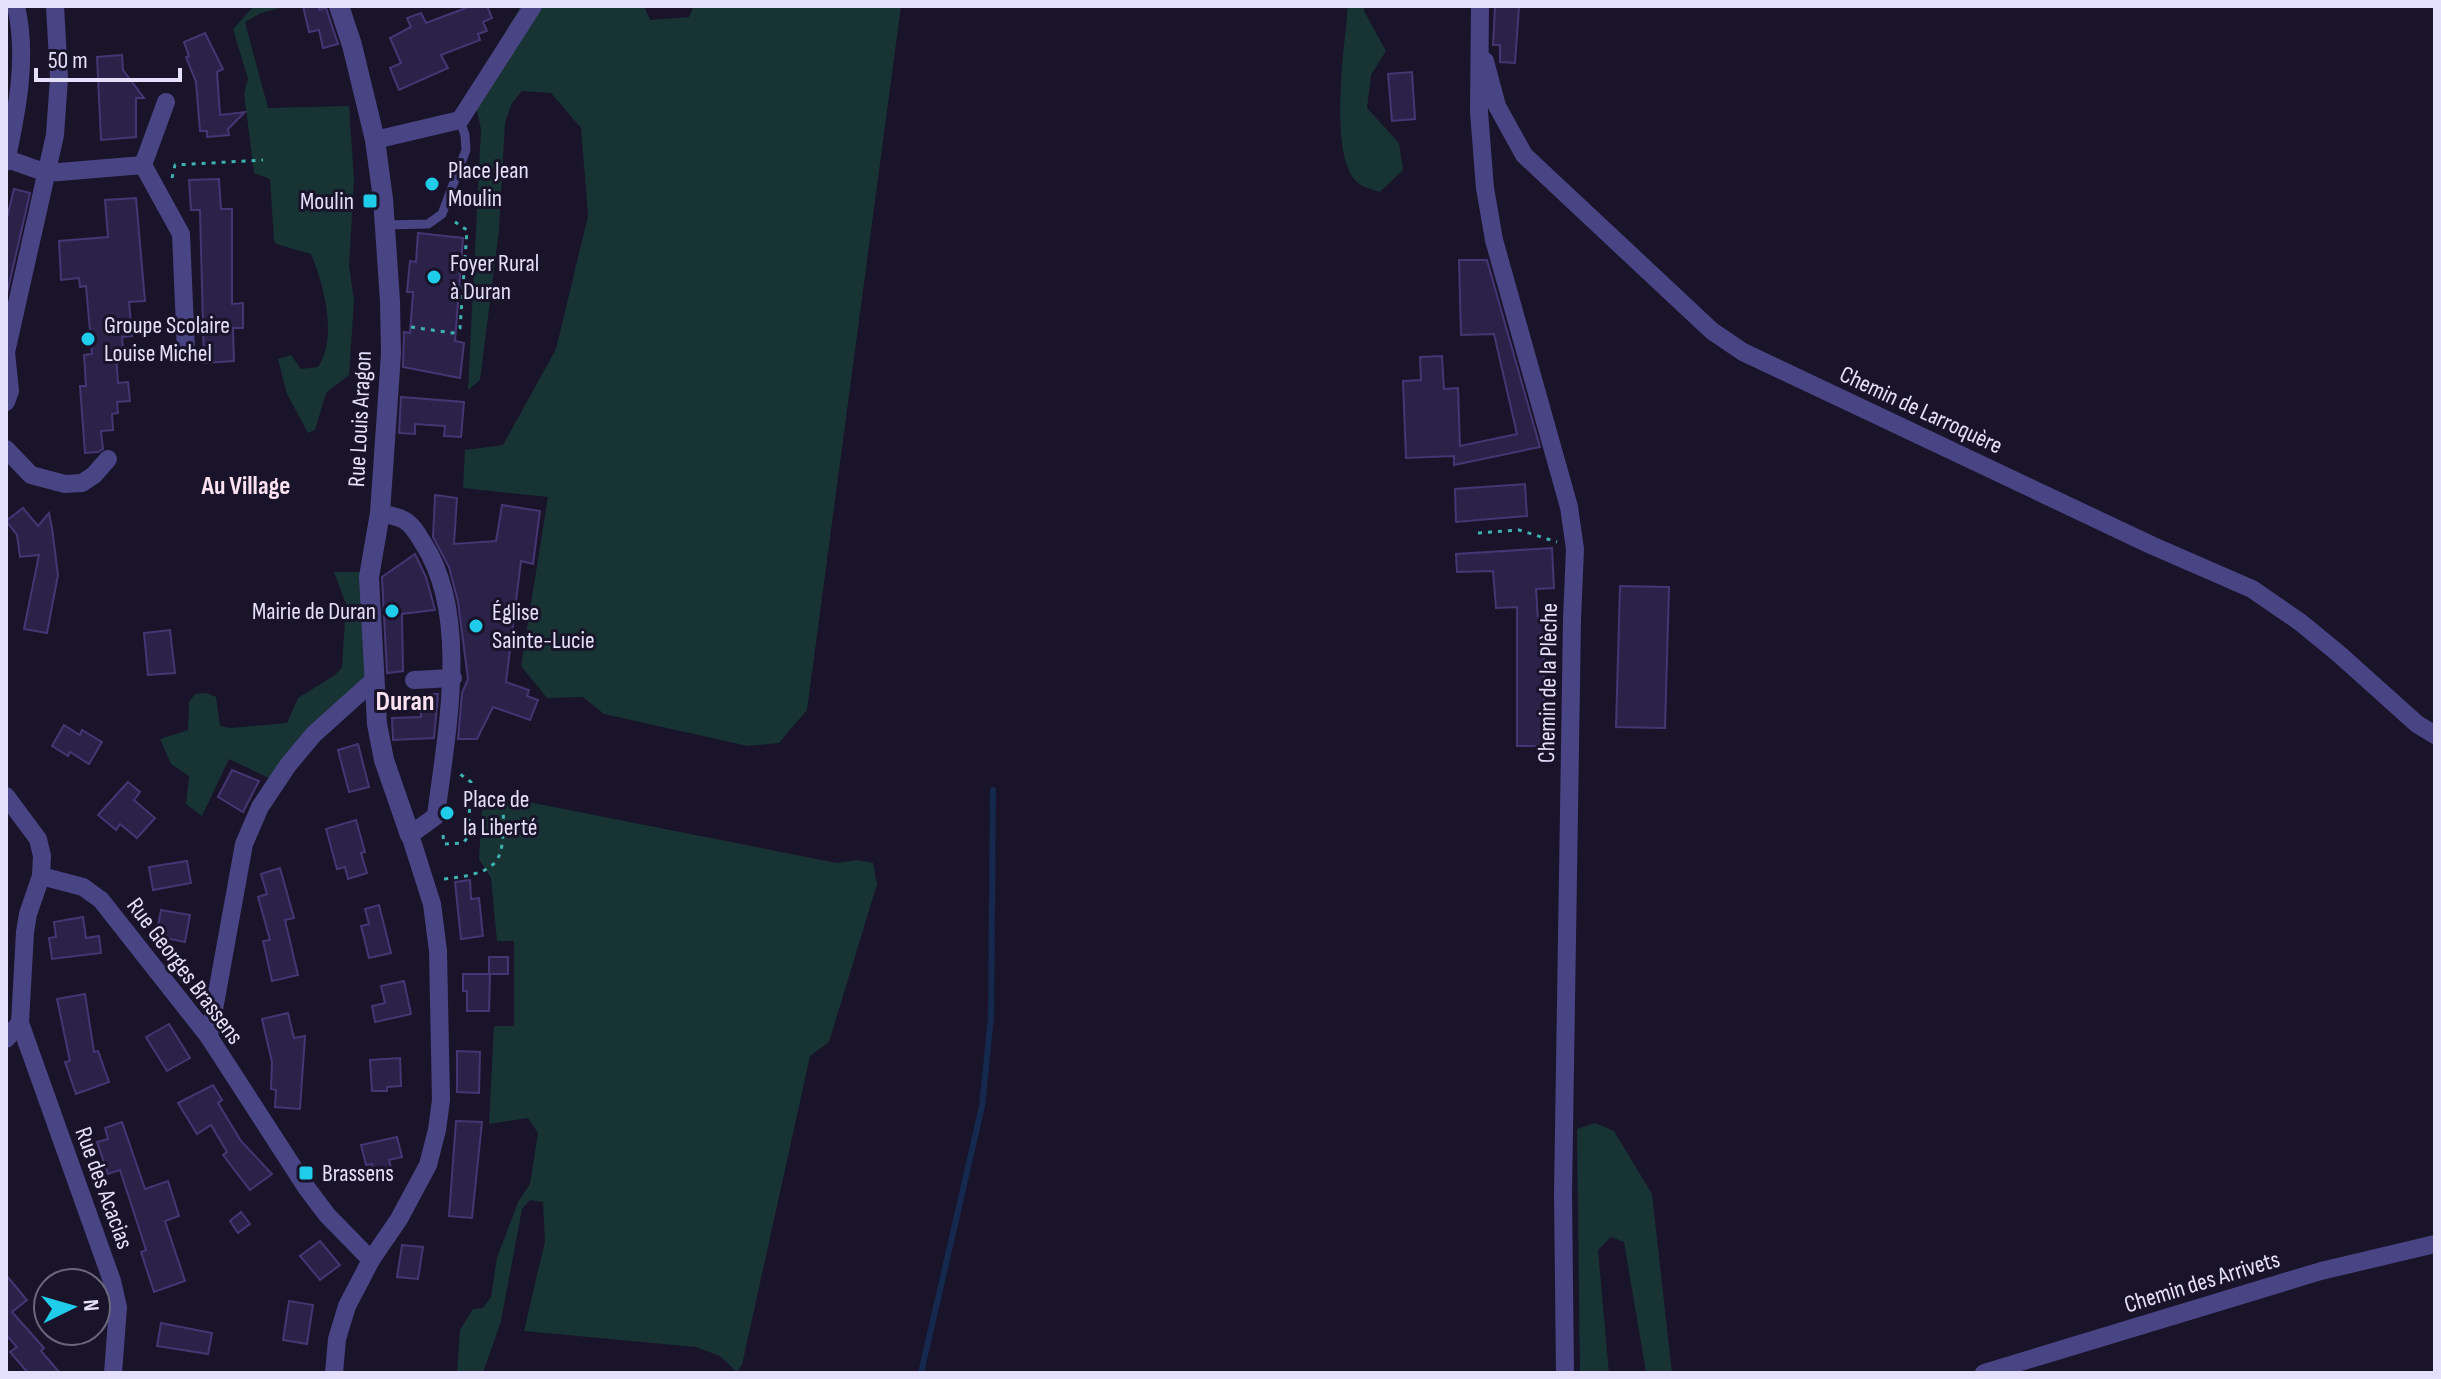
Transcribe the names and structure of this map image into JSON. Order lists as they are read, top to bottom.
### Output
{
  "streets": {
    "street": [
      "Chemin de Larroquère",
      "Rue Louis Aragon",
      "Chemin de la Plèche",
      "Rue Georges Brassens",
      "Rue des Acacias",
      "Chemin des Arrivets"
    ]
  },
  "crossings": [
    ["Chemin de Larroquère", "Chemin de la Plèche"]
  ],
  "districts": ["Au Village", "Duran"],
  "places": {
    "other": [
      "Place Jean Moulin",
      "Foyer Rural à Duran",
      "Groupe Scolaire Louise Michel",
      "Mairie de Duran",
      "Église Sainte-Lucie",
      "Place de la Liberté"
    ],
    "transit": ["Moulin", "Brassens"]
  },
  "scale_bar": "50 m",
  "north": "right"
}
